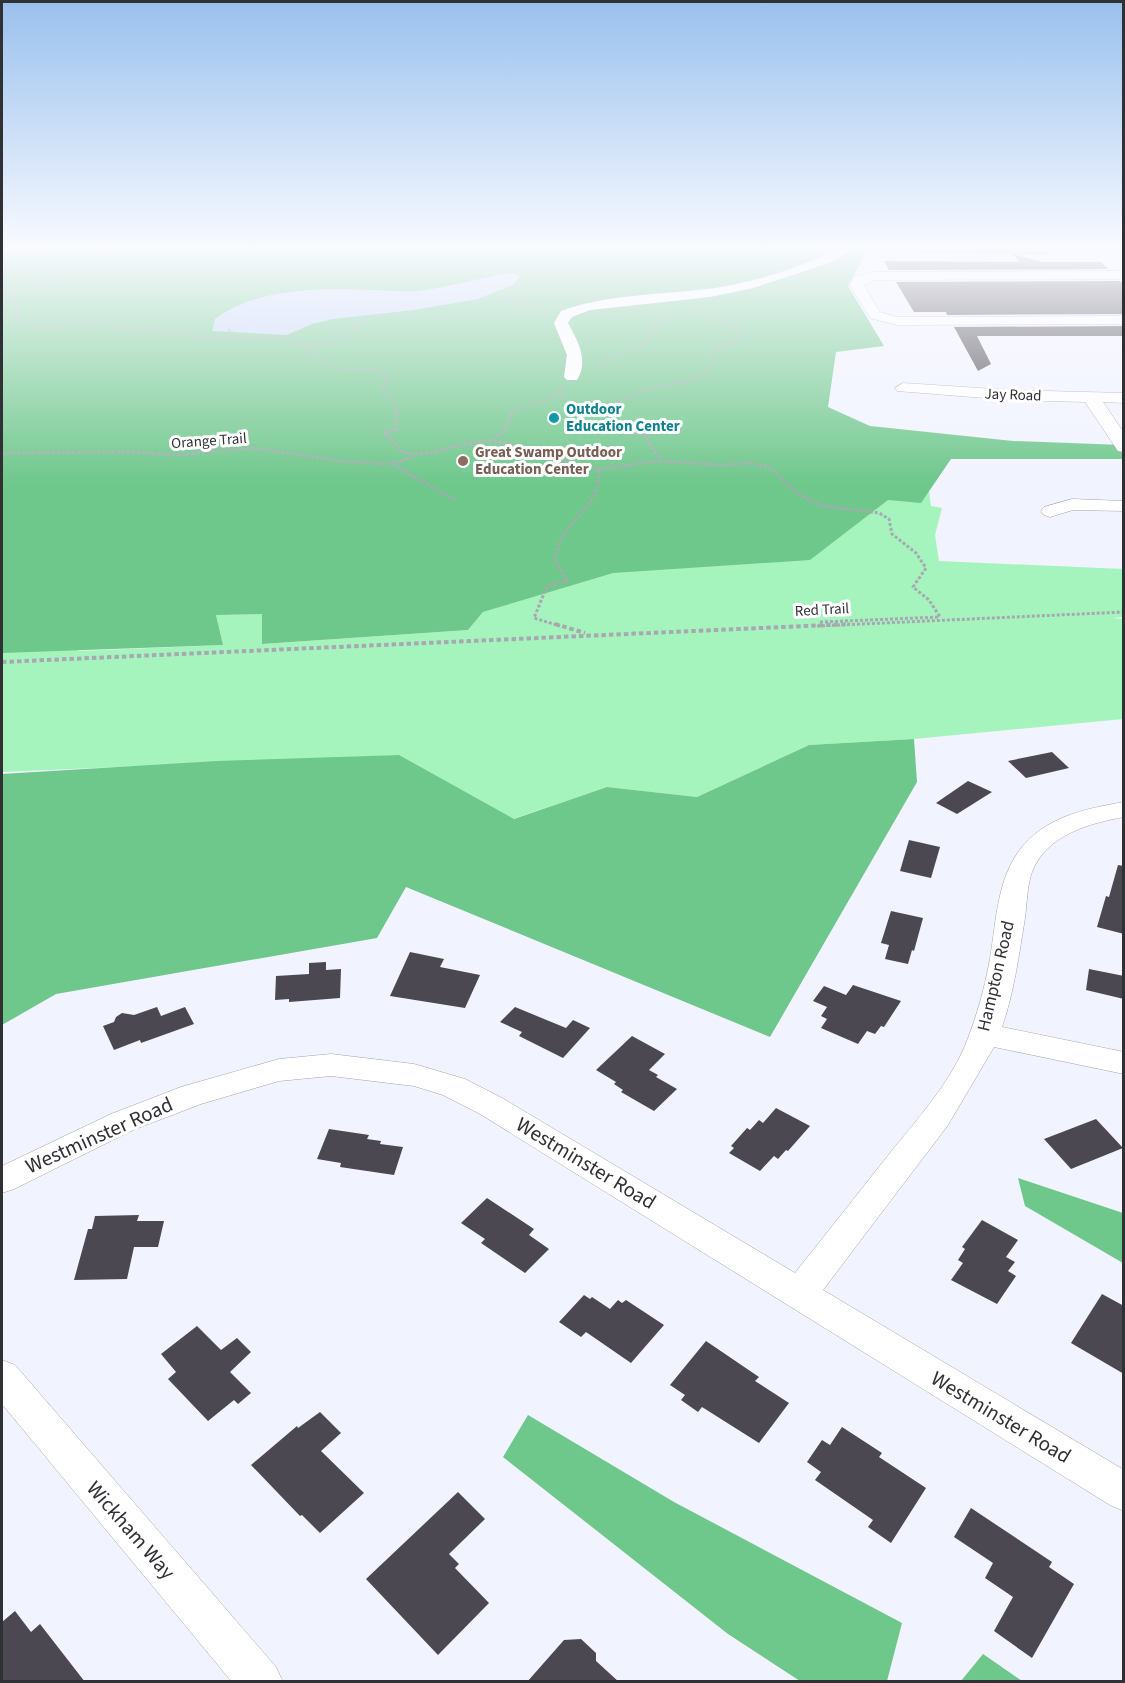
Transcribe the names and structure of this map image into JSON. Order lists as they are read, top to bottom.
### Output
{
  "streets": {
    "street": [
      "Jay Road",
      "Hampton Road",
      "Westminster Road",
      "Wickham Way"
    ],
    "path": ["Orange Trail", "Red Trail"]
  },
  "crossings": [
    ["Hampton Road", "Westminster Road"]
  ],
  "places": ["Outdoor Education Center", "Great Swamp Outdoor Education Center"]
}
